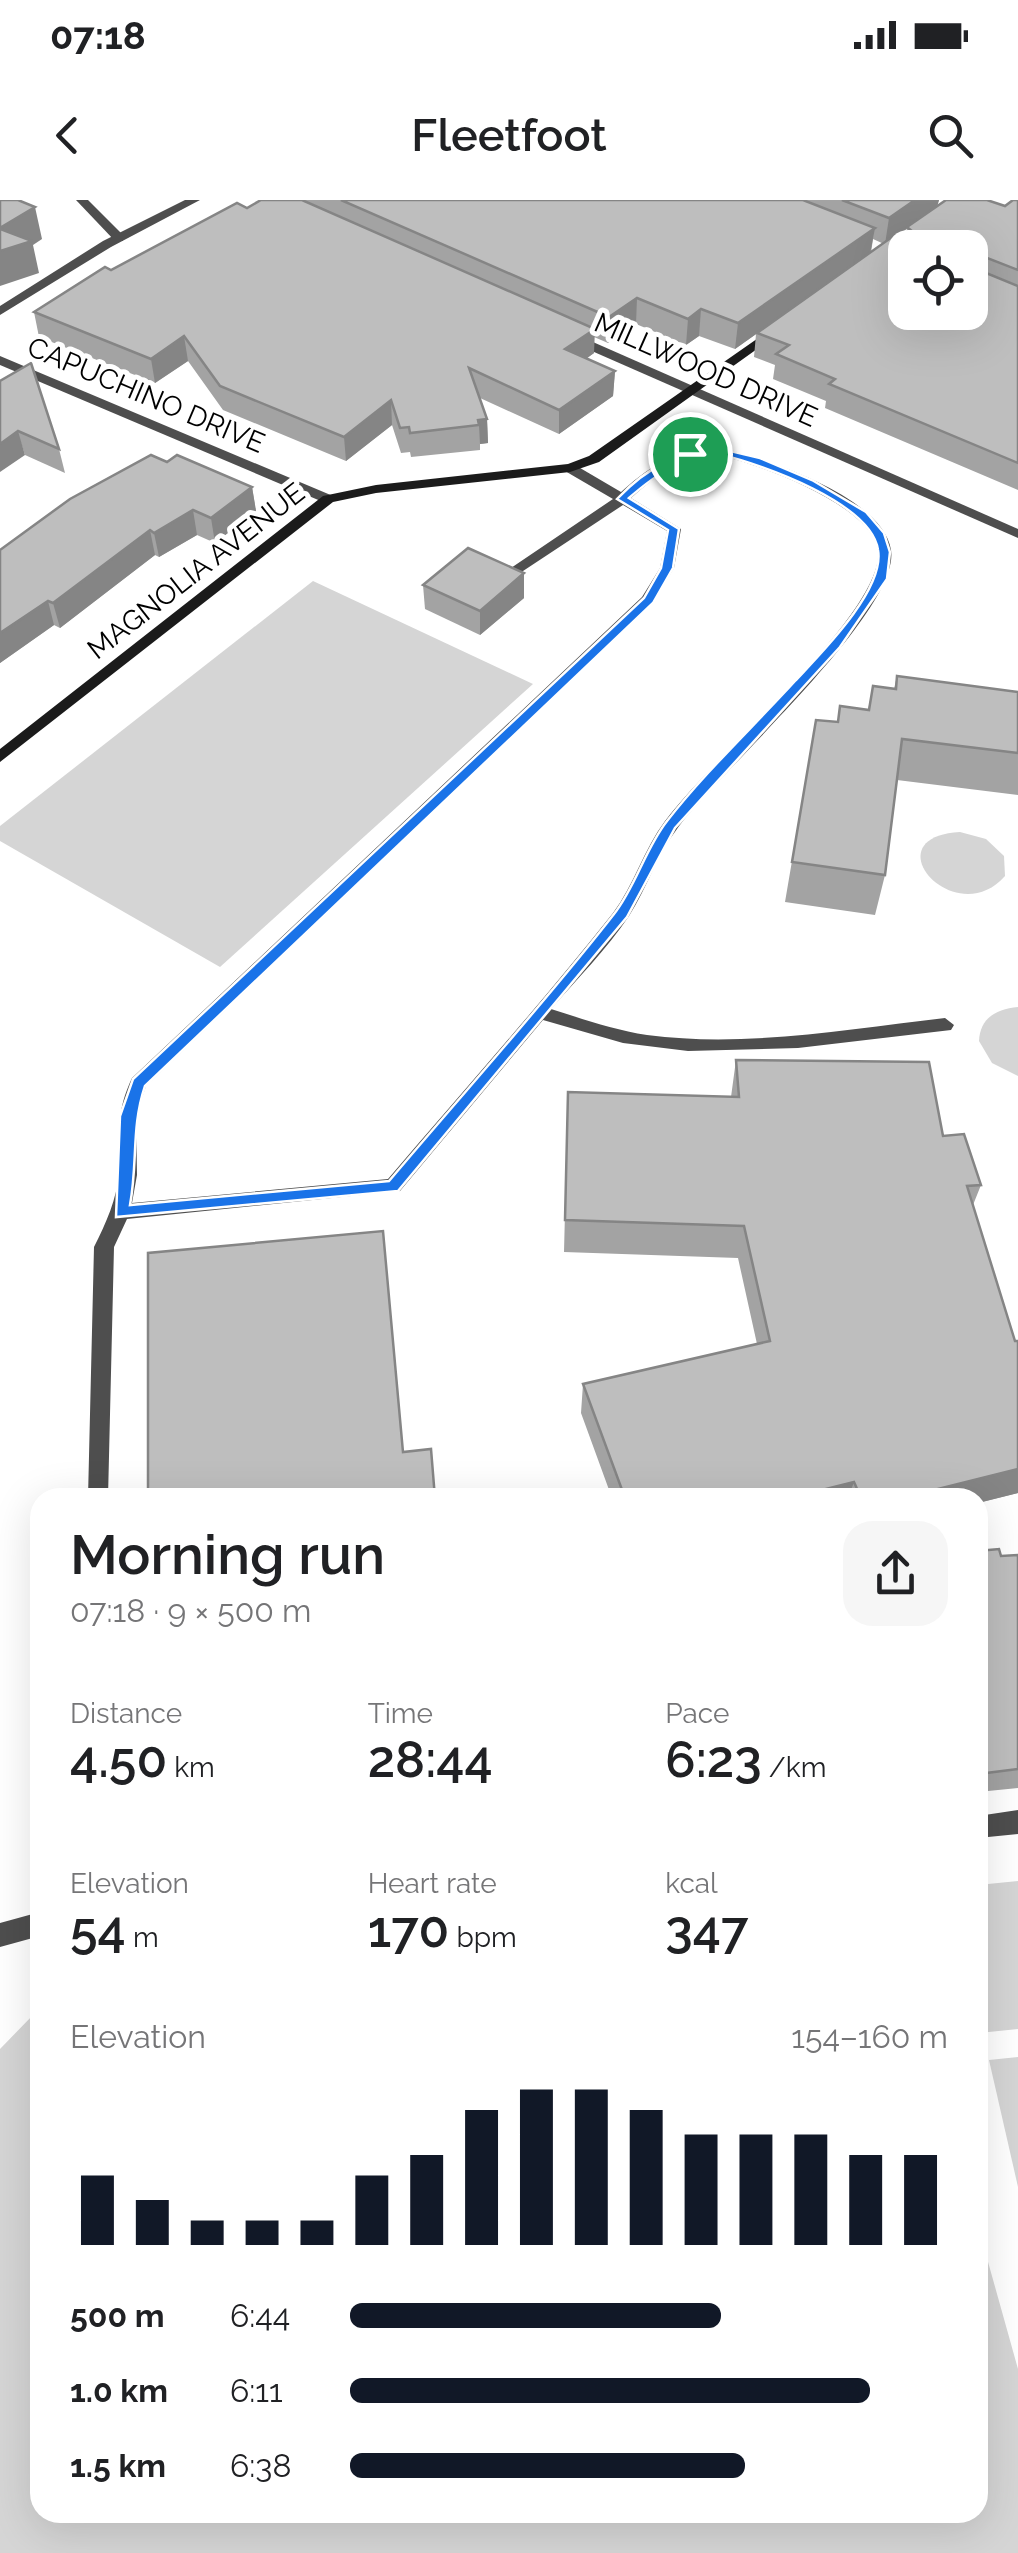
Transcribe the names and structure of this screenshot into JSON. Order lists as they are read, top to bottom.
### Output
{
  "streets": {
    "main road": ["MAGNOLIA AVENUE"],
    "street": ["MILLWOOD DRIVE", "CAPUCHINO DRIVE"]
  },
  "crossings": [
    ["MILLWOOD DRIVE", "MAGNOLIA AVENUE"],
    ["CAPUCHINO DRIVE", "MAGNOLIA AVENUE"]
  ],
  "page": {
    "status": "07:18",
    "header": "Fleetfoot",
    "heading": ["Morning run", "07:18 · 9 × 500 m"],
    "stats": [
      ["Distance", "4.50 km"],
      ["Time", "28:44"],
      ["Pace", "6:23 /km"],
      ["Elevation", "54 m"],
      ["Heart rate", "170 bpm"],
      ["kcal", "347"]
    ],
    "chart": ["Elevation", "154–160 m"],
    "list": [
      {
        "name": "500 m",
        "note": "6:44"
      },
      {
        "name": "1.0 km",
        "note": "6:11"
      },
      {
        "name": "1.5 km",
        "note": "6:38"
      }
    ]
  }
}
